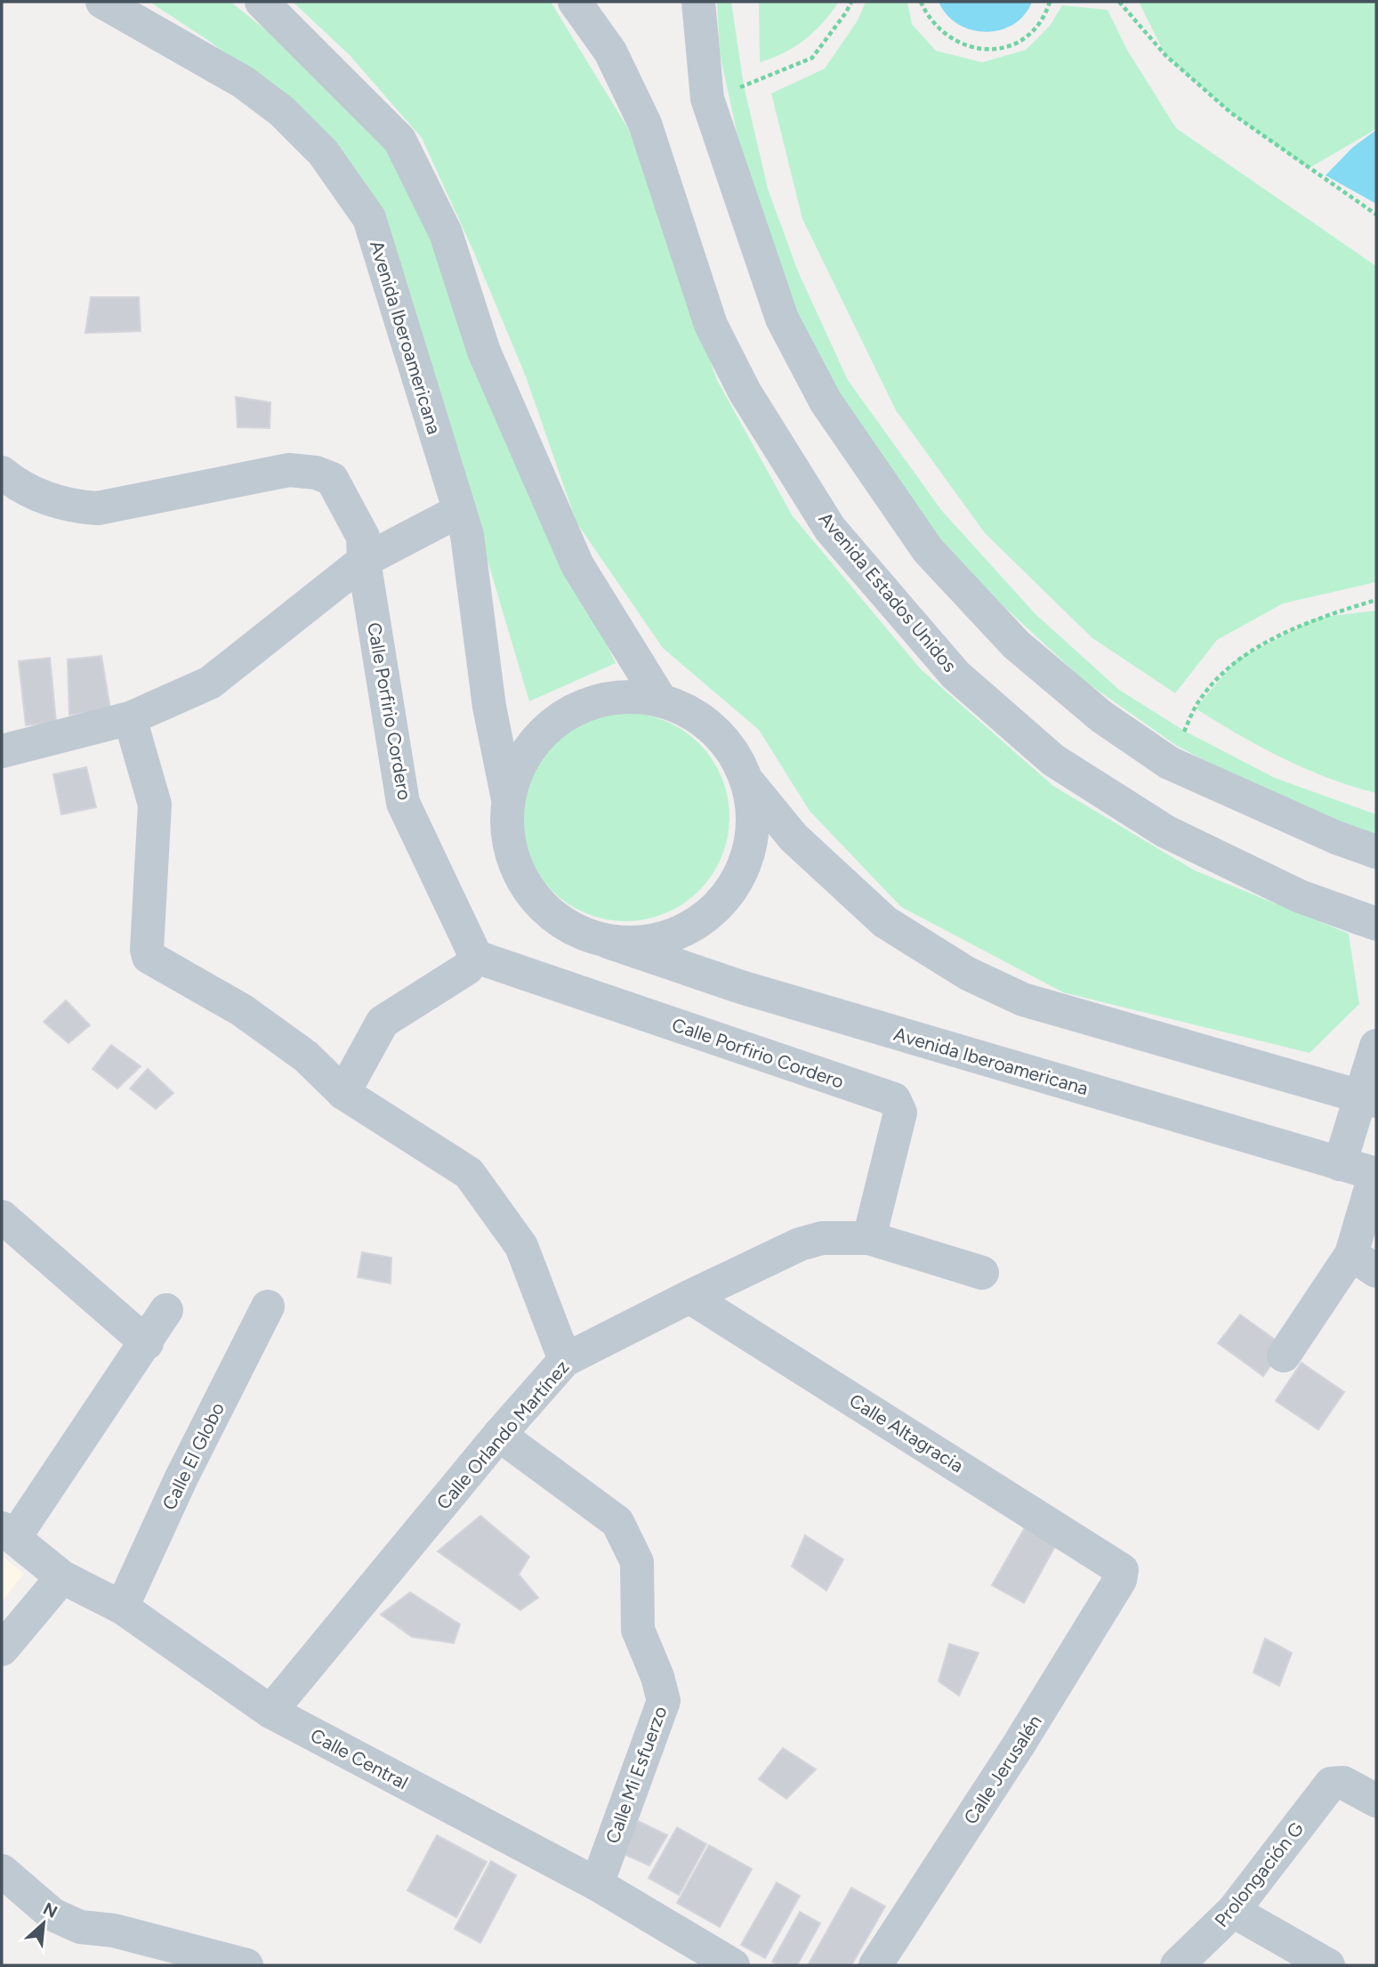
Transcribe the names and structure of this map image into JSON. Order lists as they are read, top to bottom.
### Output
{
  "streets": {
    "street": [
      "Avenida Iberoamericana",
      "Avenida Estados Unidos",
      "Calle Porfirio Cordero",
      "Calle Altagracia",
      "Calle Orlando Martínez",
      "Calle El Globo",
      "Calle Central",
      "Calle Jerusalén",
      "Calle Mi Esfuerzo",
      "Prolongación G"
    ]
  },
  "crossings": [
    ["Calle Porfirio Cordero", "Calle Orlando Martínez"],
    ["Calle Altagracia", "Calle Orlando Martínez"],
    ["Calle Altagracia", "Calle Jerusalén"],
    ["Calle Orlando Martínez", "Calle Central"],
    ["Calle Orlando Martínez", "Calle Mi Esfuerzo"],
    ["Calle El Globo", "Calle Central"],
    ["Calle Central", "Calle Mi Esfuerzo"]
  ],
  "north": "top right"
}
